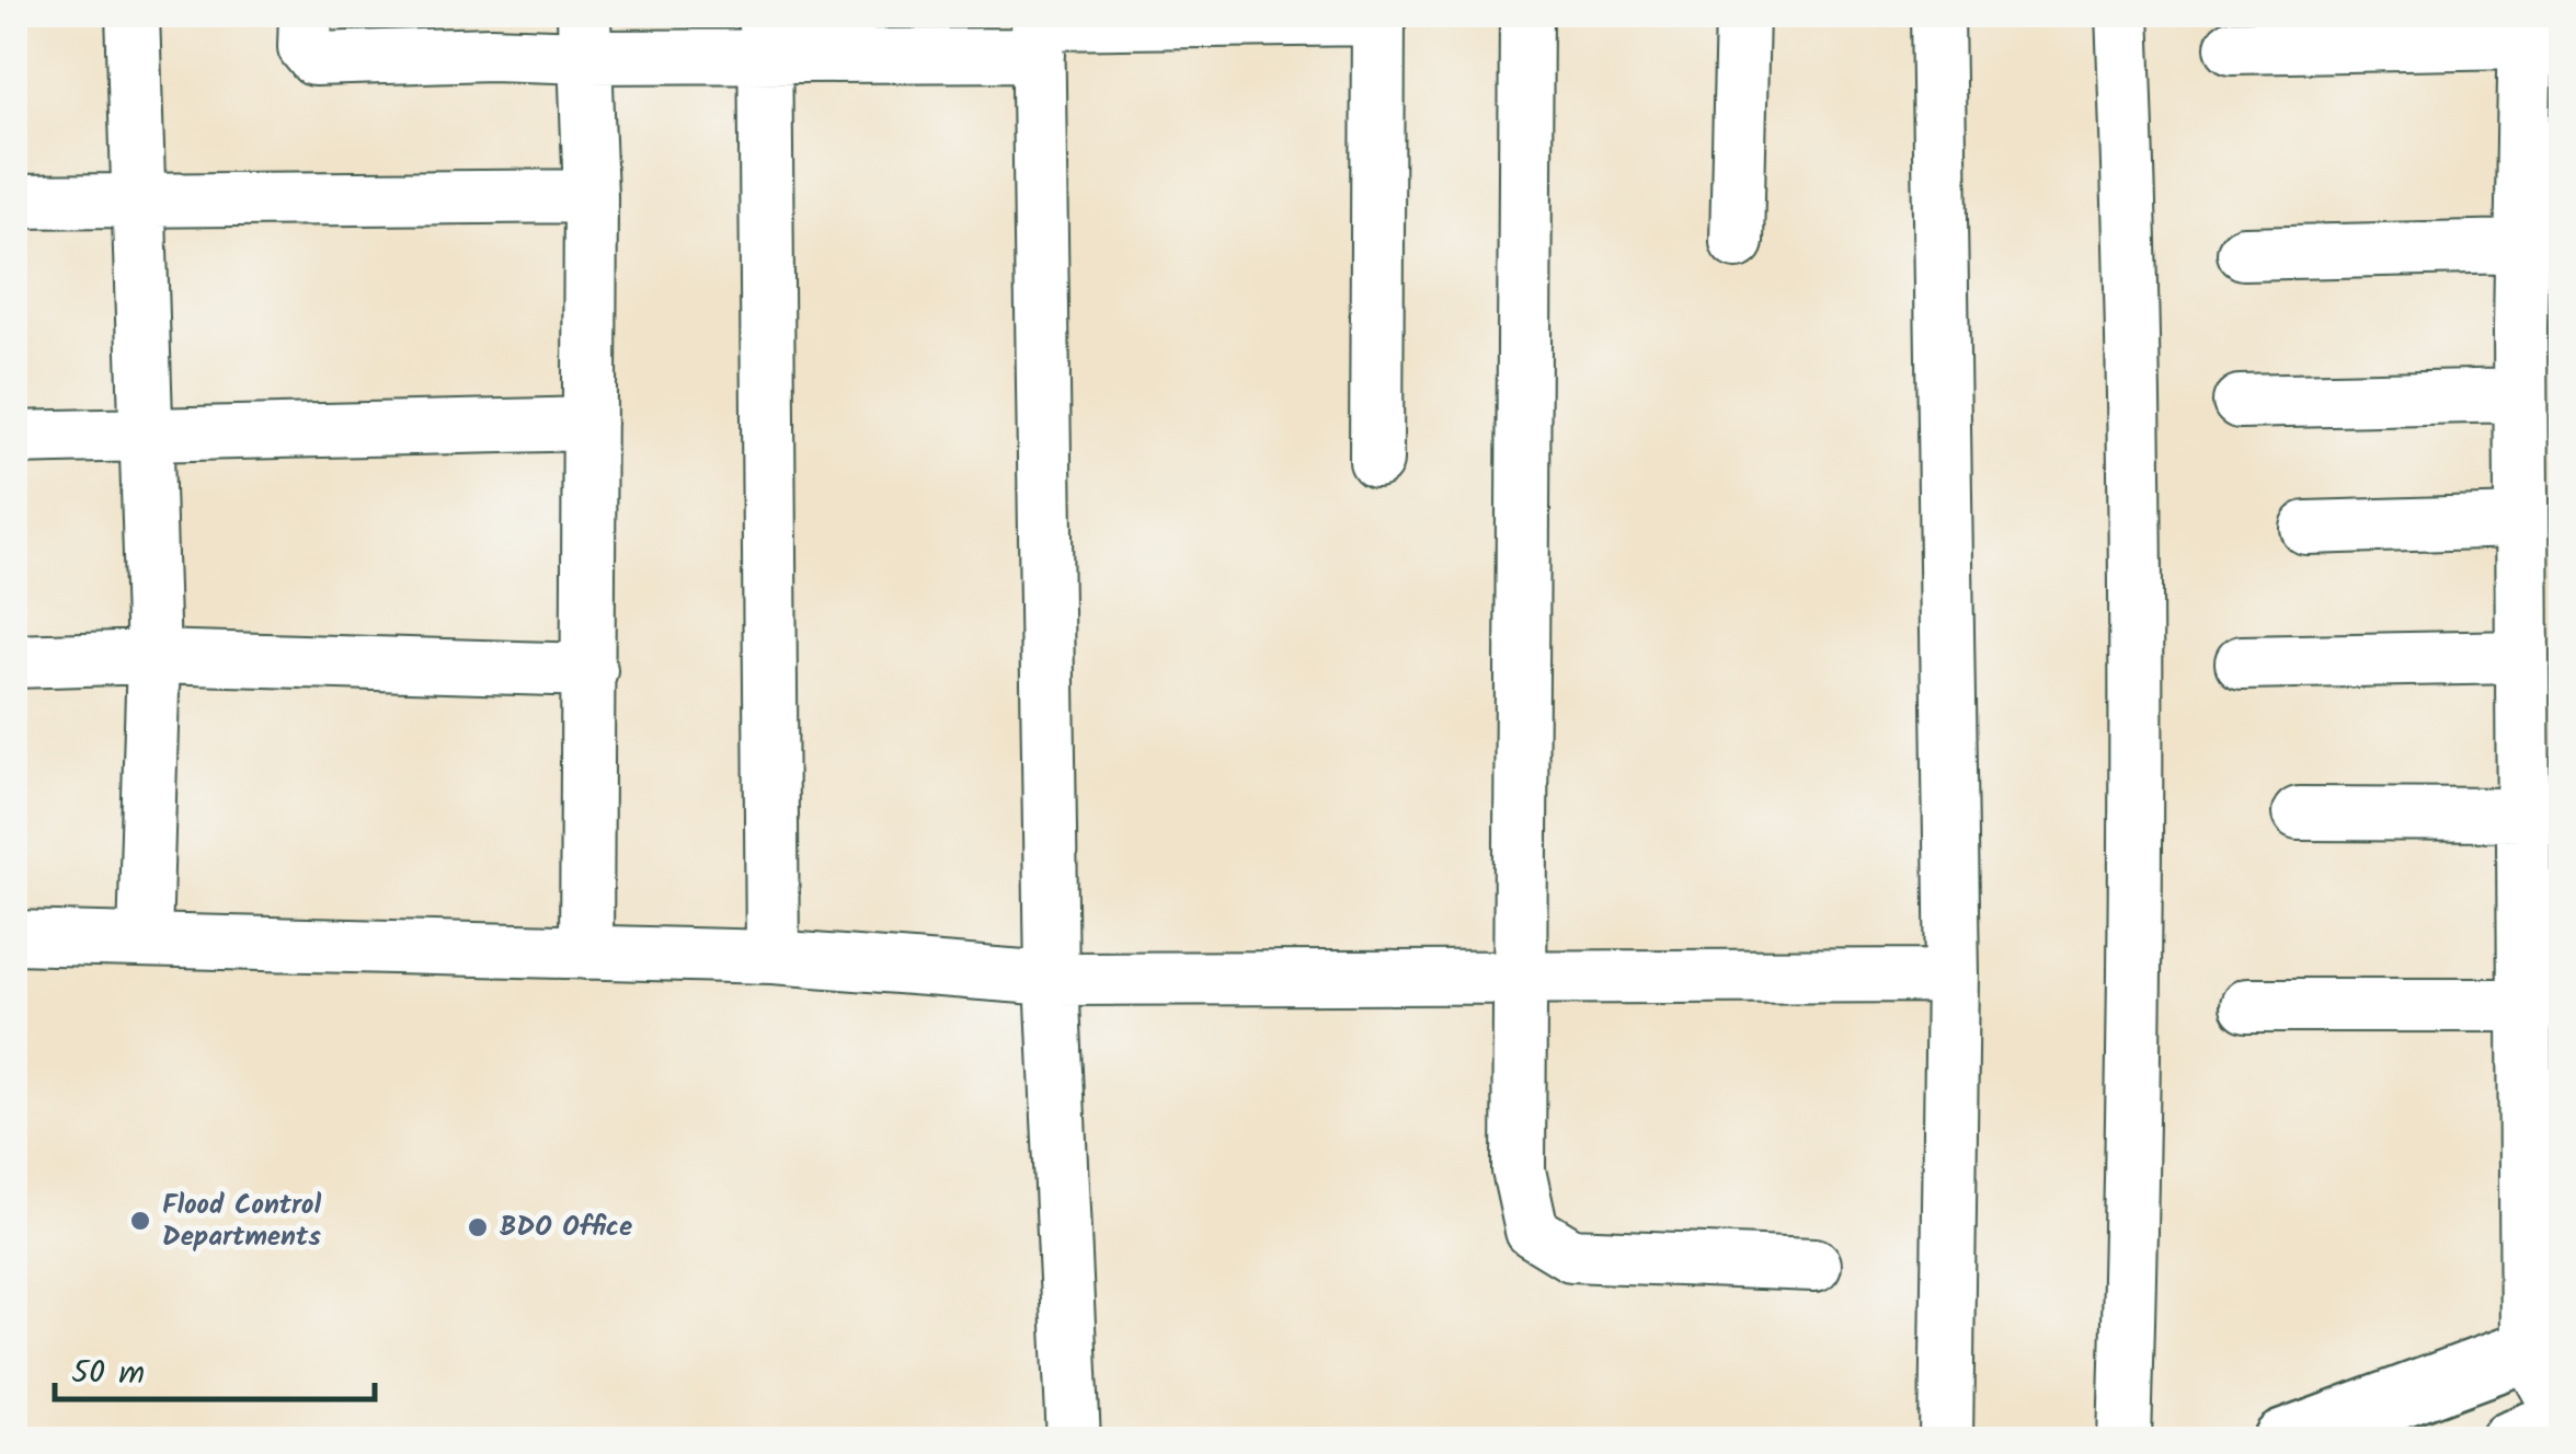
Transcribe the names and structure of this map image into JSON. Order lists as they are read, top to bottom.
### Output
{
  "places": ["Flood Control Departments", "BDO Office"],
  "scale_bar": "50 m"
}
